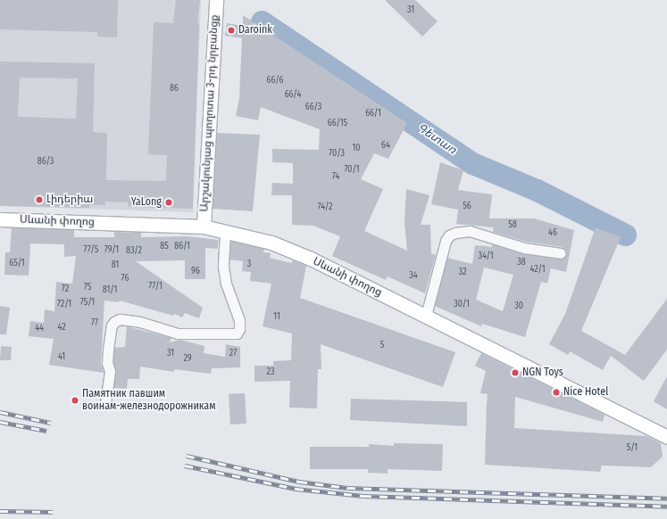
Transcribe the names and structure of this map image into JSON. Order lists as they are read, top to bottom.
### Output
{
  "streets": {
    "street": ["Արշակունյաց պողոտա 3-րդ նրբանցք", "Սևանի փողոց"]
  },
  "crossings": [
    ["Արշակունյաց պողոտա 3-րդ նրբանցք", "Սևանի փողոց"]
  ],
  "water": ["Գետառ"],
  "places": [
    "Daroink",
    "Լիդերիա",
    "YaLong",
    "NGN Toys",
    "Nice Hotel",
    "Памятник павшим воинам-железнодорожникам"
  ],
  "house_numbers": [
    "31",
    "66/6",
    "86",
    "66/4",
    "66/3",
    "66/1",
    "66/15",
    "64",
    "10",
    "70/3",
    "86/3",
    "70/1",
    "74",
    "56",
    "74/2",
    "58",
    "46",
    "85",
    "86/1",
    "77/5",
    "79/1",
    "83/2",
    "34/1",
    "38",
    "65/1",
    "3",
    "81",
    "42/1",
    "96",
    "32",
    "34",
    "76",
    "77/1",
    "75",
    "72",
    "81/1",
    "75/1",
    "72/1",
    "30/1",
    "30",
    "11",
    "77",
    "42",
    "44",
    "5",
    "31",
    "27",
    "41",
    "29",
    "23",
    "5/1"
  ]
}
